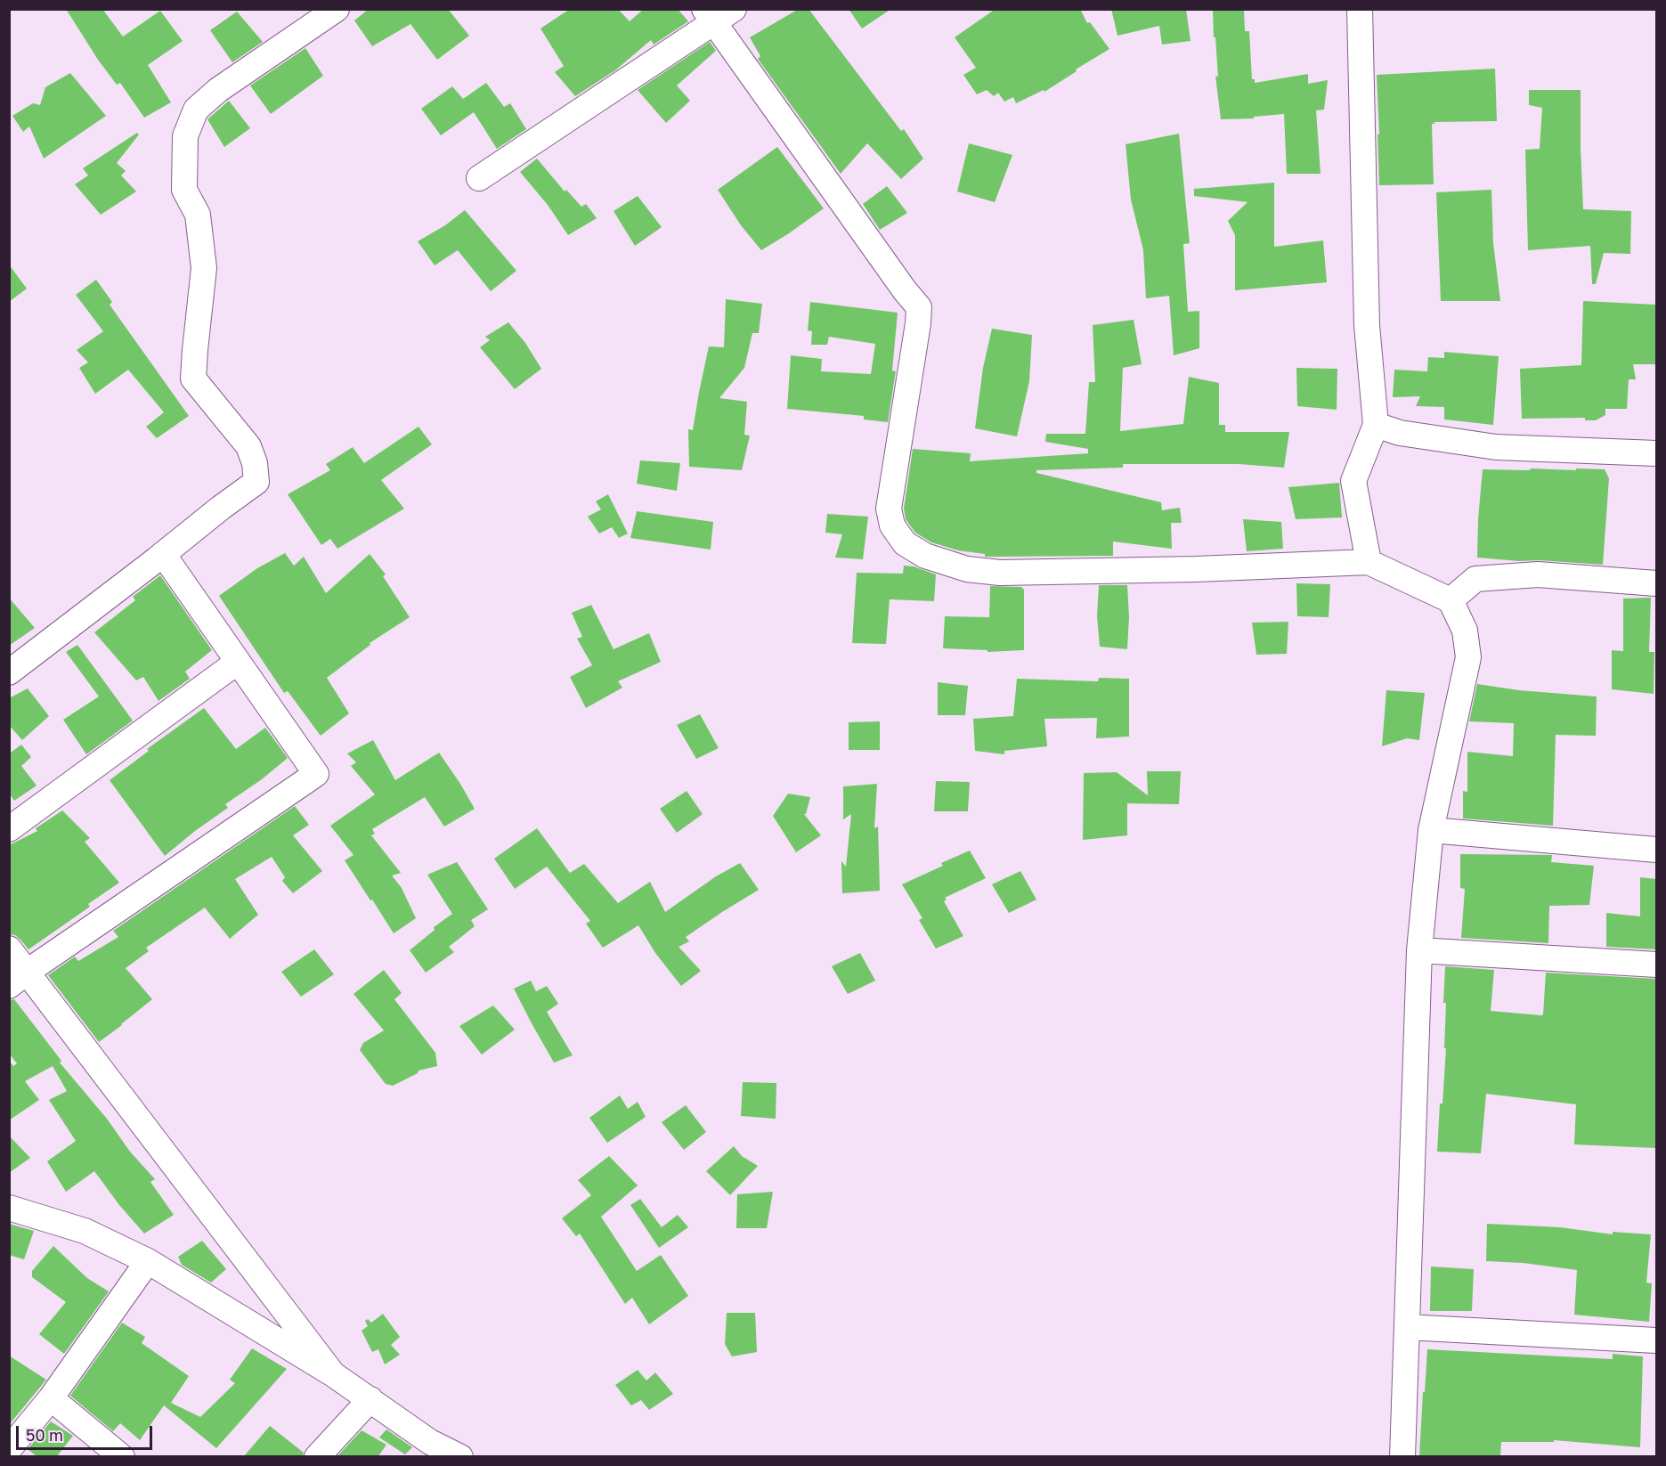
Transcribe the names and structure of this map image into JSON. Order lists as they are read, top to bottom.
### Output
{
  "scale_bar": "50 m"
}
